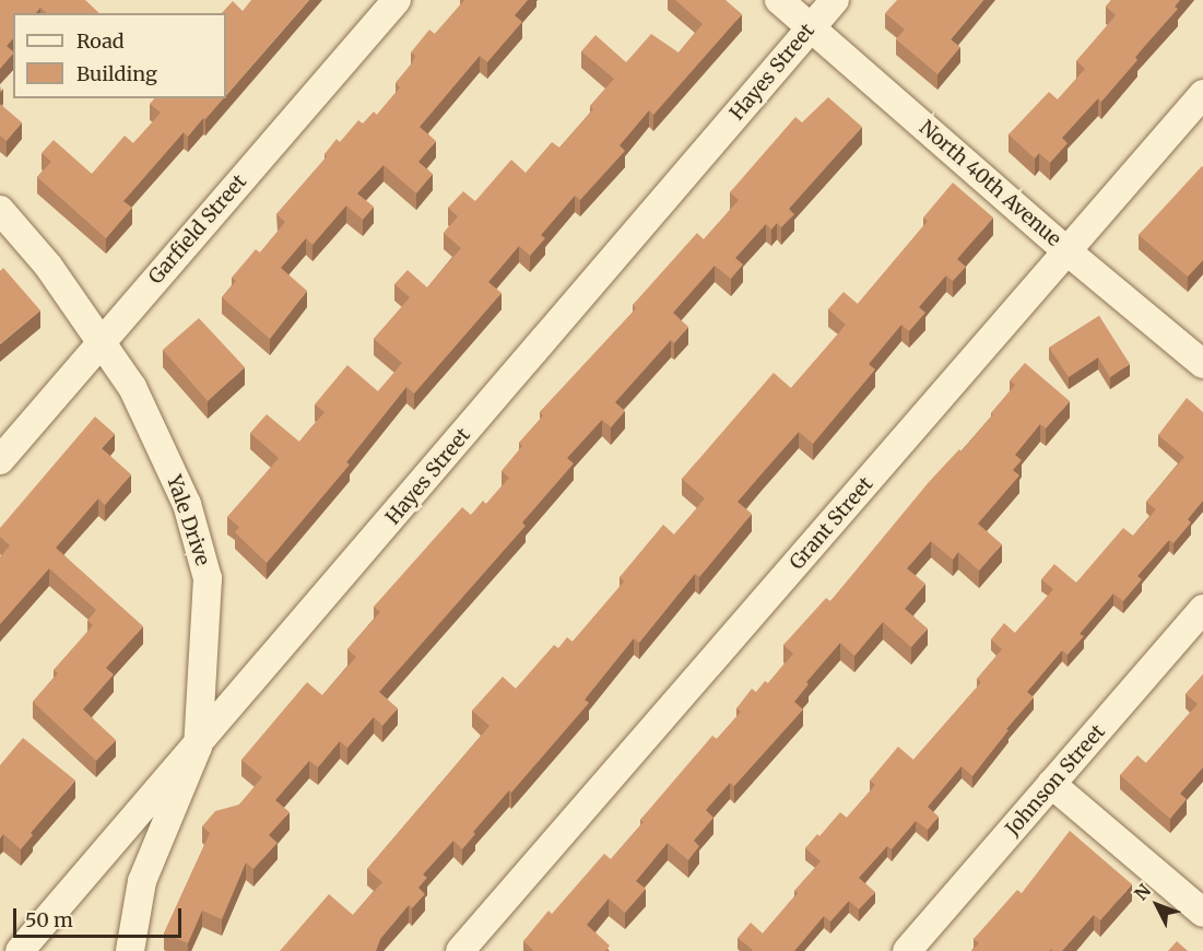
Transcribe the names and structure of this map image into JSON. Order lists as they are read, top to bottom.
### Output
{
  "streets": {
    "street": [
      "Hayes Street",
      "North 40th Avenue",
      "Garfield Street",
      "Yale Drive",
      "Grant Street",
      "Johnson Street"
    ]
  },
  "crossings": [
    ["Hayes Street", "North 40th Avenue"],
    ["Hayes Street", "Yale Drive"],
    ["North 40th Avenue", "Grant Street"],
    ["Garfield Street", "Yale Drive"]
  ],
  "legend": ["Road", "Building"],
  "scale_bar": "50 m",
  "north": "top left"
}
